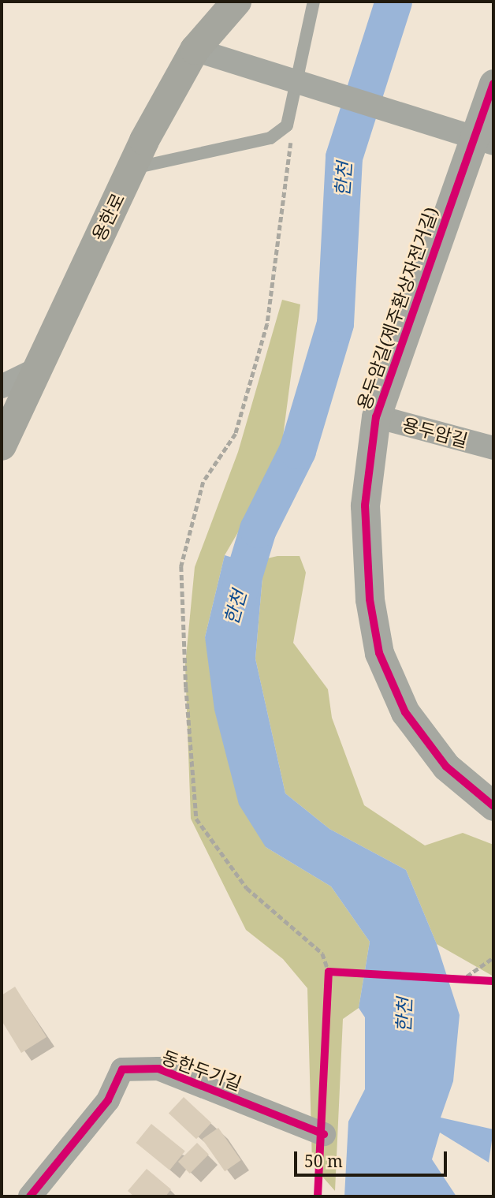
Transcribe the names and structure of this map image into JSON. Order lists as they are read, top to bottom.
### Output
{
  "streets": {
    "main road": ["용한로"],
    "street": ["용두암길(제주환상자전거길)", "용두암길", "동한두기길"]
  },
  "crossings": [
    ["용두암길(제주환상자전거길)", "용두암길"]
  ],
  "water": ["한천"],
  "scale_bar": "50 m"
}
